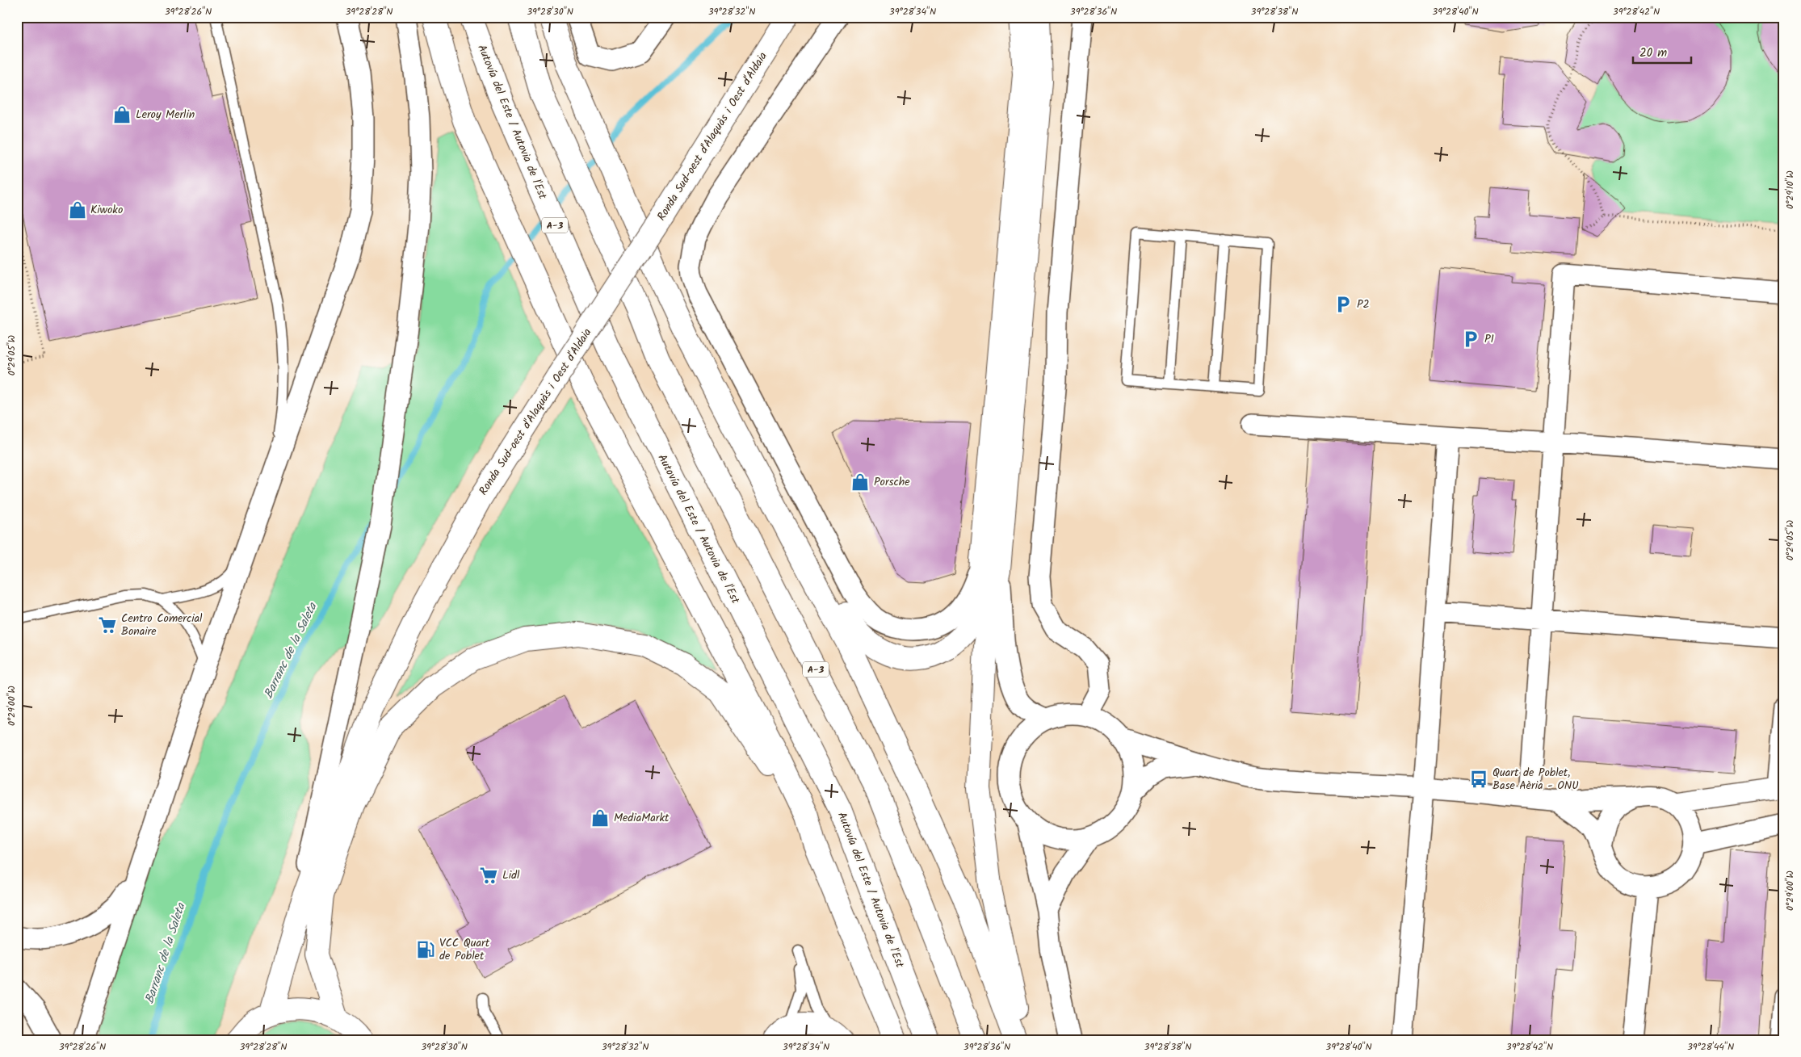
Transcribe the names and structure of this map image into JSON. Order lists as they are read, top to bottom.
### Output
{
  "streets": {
    "main road": ["Autovía del Este / Autovia de l'Est", "Ronda Sud-oest d'Alaquàs i Oest d'Aldaia", "A-3"]
  },
  "water": ["Barranc de la Saleta"],
  "places": {
    "shop": [
      "Leroy Merlin",
      "Kiwoko",
      "Porsche",
      "MediaMarkt"
    ],
    "parking": ["P2", "P1"],
    "supermarket": ["Centro Comercial Bonaire", "Lidl"],
    "bus stop": ["Quart de Poblet, Base Aèria - ONU"],
    "fuel station": ["VCC Quart de Poblet"]
  },
  "scale_bar": "20 m",
  "coordinates": [
    "39°28'26\"N",
    "39°28'28\"N",
    "39°28'30\"N",
    "39°28'32\"N",
    "39°28'34\"N",
    "39°28'36\"N",
    "39°28'38\"N",
    "39°28'40\"N",
    "39°28'42\"N",
    "0°29'10\"W",
    "0°29'05\"W",
    "0°29'00\"W",
    "39°28'44\"N"
  ]
}
